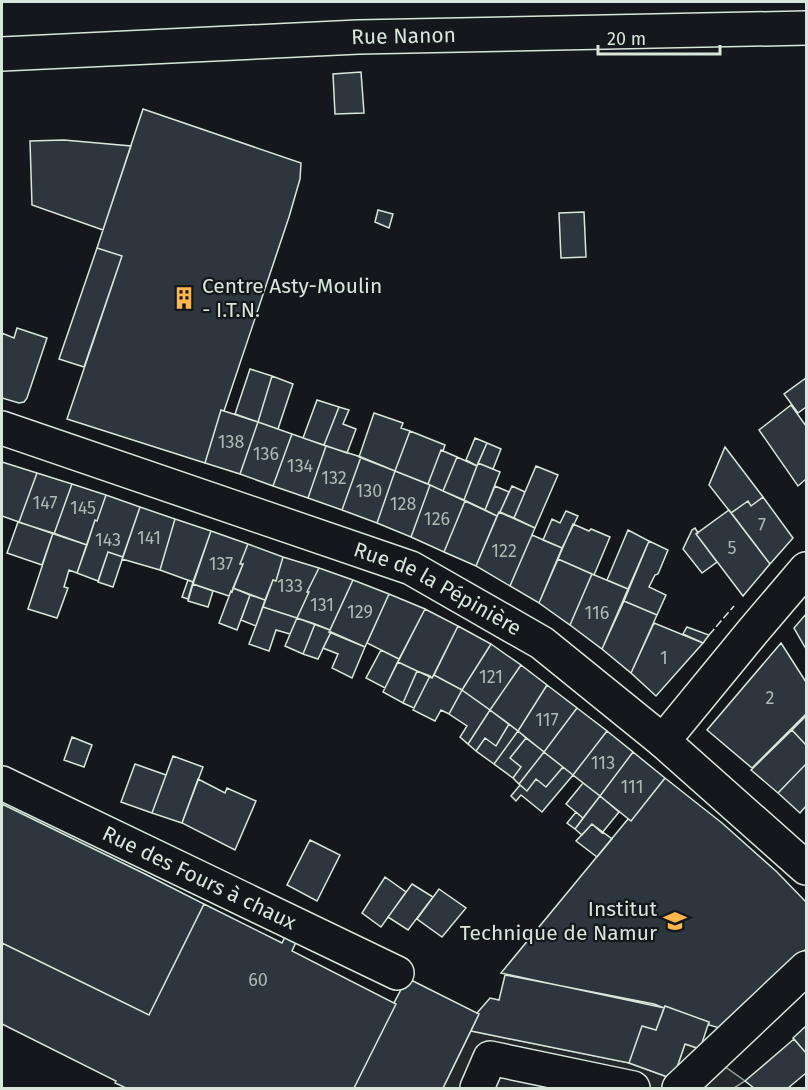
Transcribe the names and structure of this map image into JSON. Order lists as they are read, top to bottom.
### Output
{
  "streets": {
    "street": ["Rue Nanon", "Rue de la Pépinière", "Rue des Fours à chaux"]
  },
  "places": {
    "building": ["Centre Asty-Moulin - I.T.N."],
    "school or university": ["Institut Technique de Namur"]
  },
  "house_numbers": [
    "138",
    "136",
    "134",
    "132",
    "130",
    "147",
    "128",
    "145",
    "126",
    "7",
    "141",
    "143",
    "5",
    "122",
    "137",
    "133",
    "131",
    "129",
    "116",
    "1",
    "121",
    "2",
    "117",
    "113",
    "111",
    "60"
  ],
  "scale_bar": "20 m"
}
